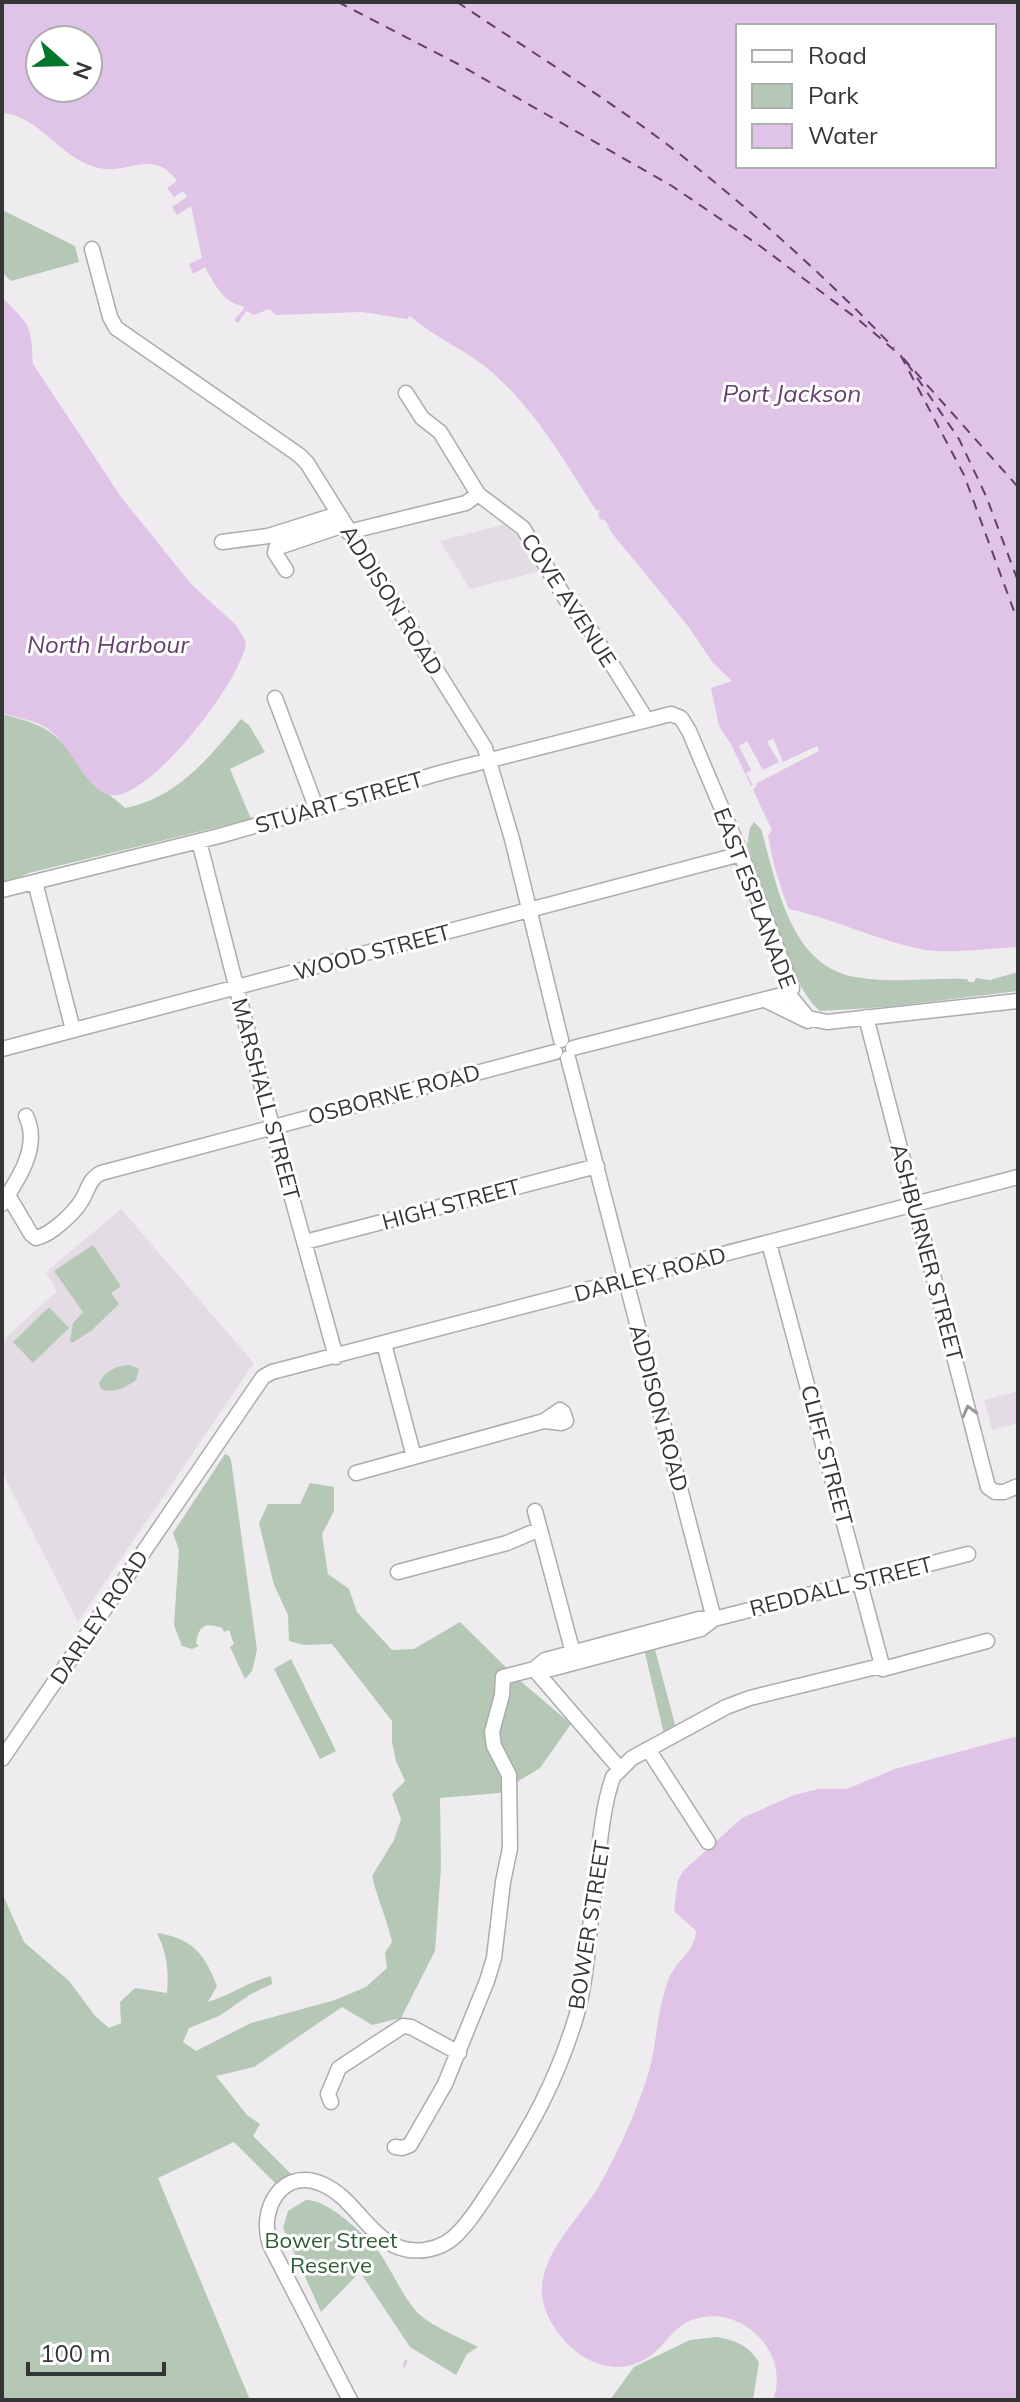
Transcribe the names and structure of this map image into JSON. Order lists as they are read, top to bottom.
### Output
{
  "streets": {
    "street": [
      "ADDISON ROAD",
      "COVE AVENUE",
      "STUART STREET",
      "EAST ESPLANADE",
      "WOOD STREET",
      "OSBORNE ROAD",
      "MARSHALL STREET",
      "HIGH STREET",
      "ASHBURNER STREET",
      "DARLEY ROAD",
      "CLIFF STREET",
      "REDDALL STREET",
      "BOWER STREET"
    ]
  },
  "crossings": [
    ["ADDISON ROAD", "STUART STREET"],
    ["ADDISON ROAD", "WOOD STREET"],
    ["ADDISON ROAD", "OSBORNE ROAD"],
    ["ADDISON ROAD", "HIGH STREET"],
    ["ADDISON ROAD", "DARLEY ROAD"],
    ["ADDISON ROAD", "REDDALL STREET"],
    ["COVE AVENUE", "STUART STREET"],
    ["STUART STREET", "EAST ESPLANADE"],
    ["STUART STREET", "MARSHALL STREET"],
    ["EAST ESPLANADE", "WOOD STREET"],
    ["EAST ESPLANADE", "OSBORNE ROAD"],
    ["WOOD STREET", "MARSHALL STREET"],
    ["OSBORNE ROAD", "MARSHALL STREET"],
    ["MARSHALL STREET", "HIGH STREET"],
    ["MARSHALL STREET", "DARLEY ROAD"],
    ["ASHBURNER STREET", "DARLEY ROAD"],
    ["DARLEY ROAD", "CLIFF STREET"],
    ["CLIFF STREET", "REDDALL STREET"]
  ],
  "one_way": ["ASHBURNER STREET"],
  "water": ["Port Jackson", "North Harbour"],
  "parks": ["Bower Street Reserve"],
  "legend": ["Road", "Park", "Water"],
  "scale_bar": "100 m",
  "north": "right"
}
